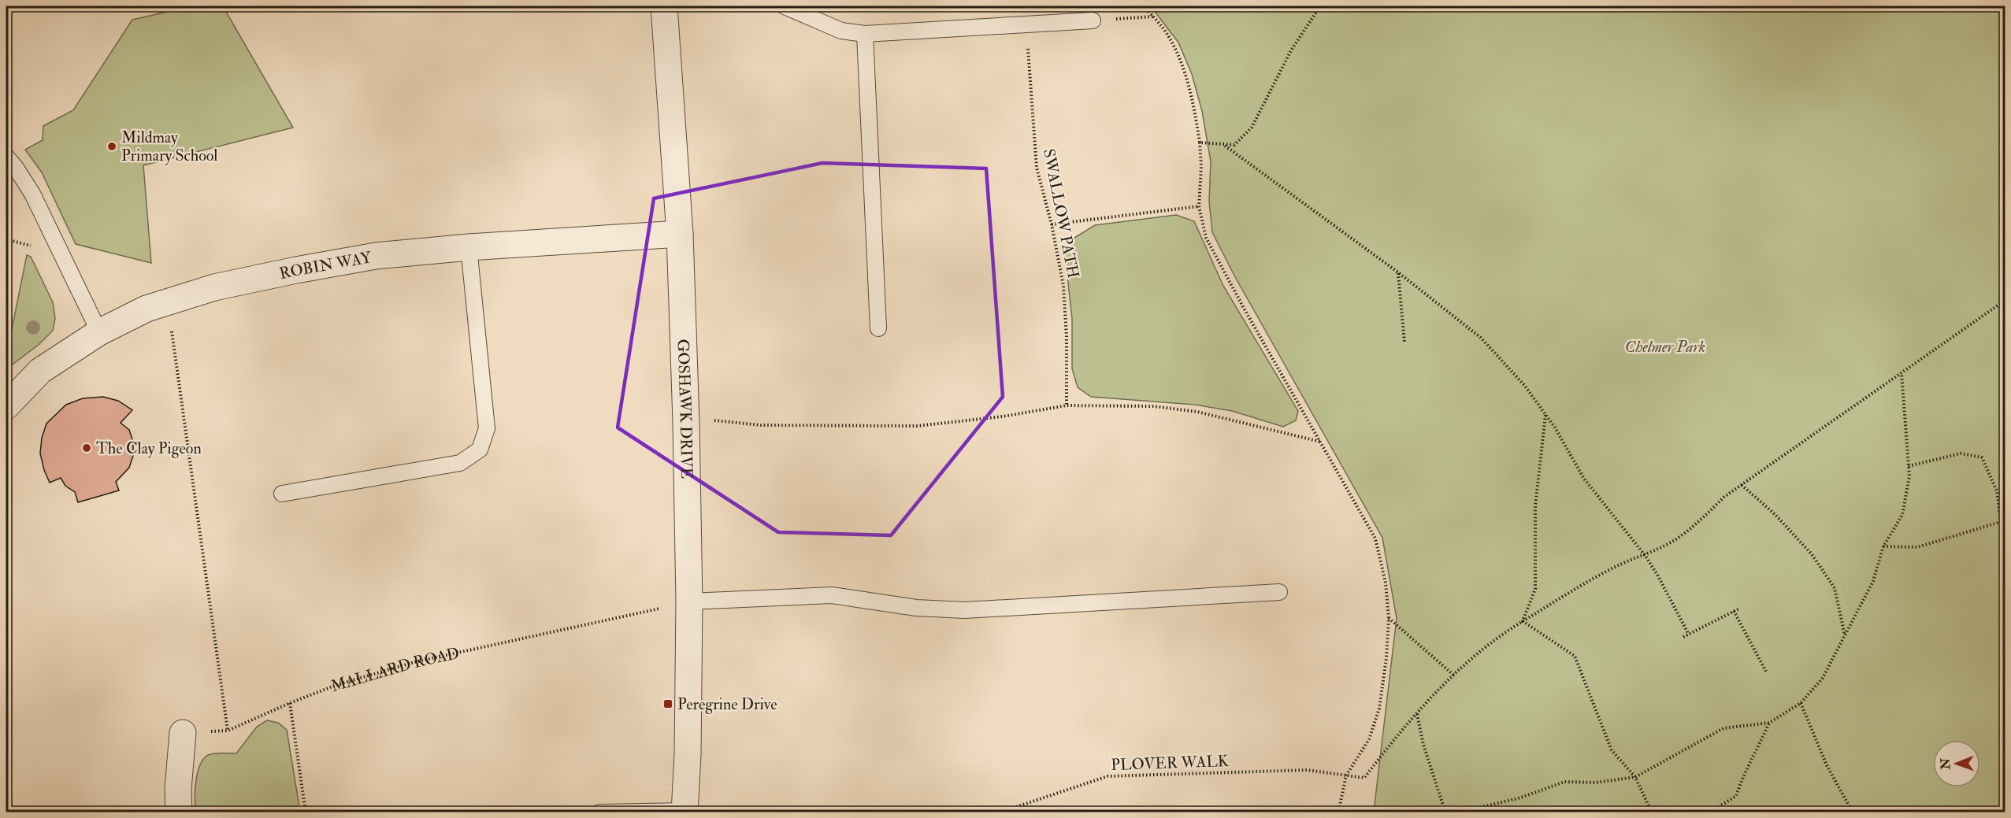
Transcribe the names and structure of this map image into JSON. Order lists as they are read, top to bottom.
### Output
{
  "streets": {
    "street": ["ROBIN WAY", "GOSHAWK DRIVE"],
    "path": ["SWALLOW PATH", "MALLARD ROAD", "PLOVER WALK"]
  },
  "crossings": [
    ["ROBIN WAY", "GOSHAWK DRIVE"],
    ["GOSHAWK DRIVE", "MALLARD ROAD"]
  ],
  "parks": ["Chelmer Park"],
  "places": {
    "other": ["Mildmay Primary School", "The Clay Pigeon"],
    "transit": ["Peregrine Drive"]
  },
  "north": "left"
}
